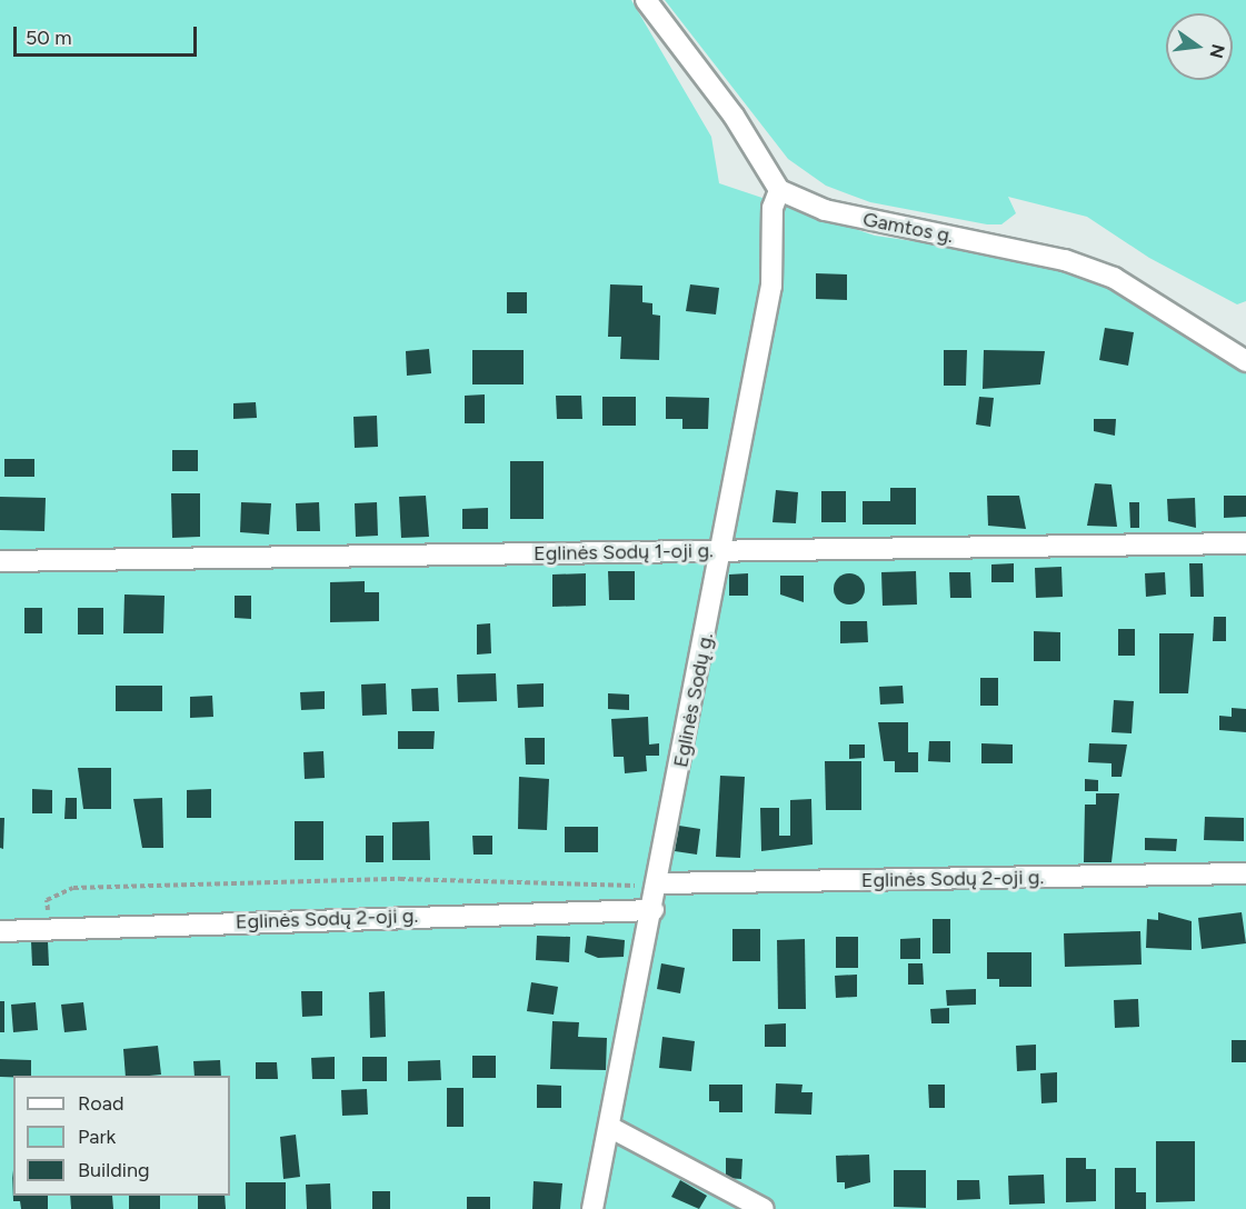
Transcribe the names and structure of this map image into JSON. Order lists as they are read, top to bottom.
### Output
{
  "streets": {
    "street": [
      "Gamtos g.",
      "Eglinės Sodų 1-oji g.",
      "Eglinės Sodų g.",
      "Eglinės Sodų 2-oji g."
    ]
  },
  "crossings": [
    ["Gamtos g.", "Eglinės Sodų g."],
    ["Eglinės Sodų 1-oji g.", "Eglinės Sodų g."],
    ["Eglinės Sodų g.", "Eglinės Sodų 2-oji g."]
  ],
  "legend": ["Road", "Park", "Building"],
  "scale_bar": "50 m",
  "north": "right"
}
